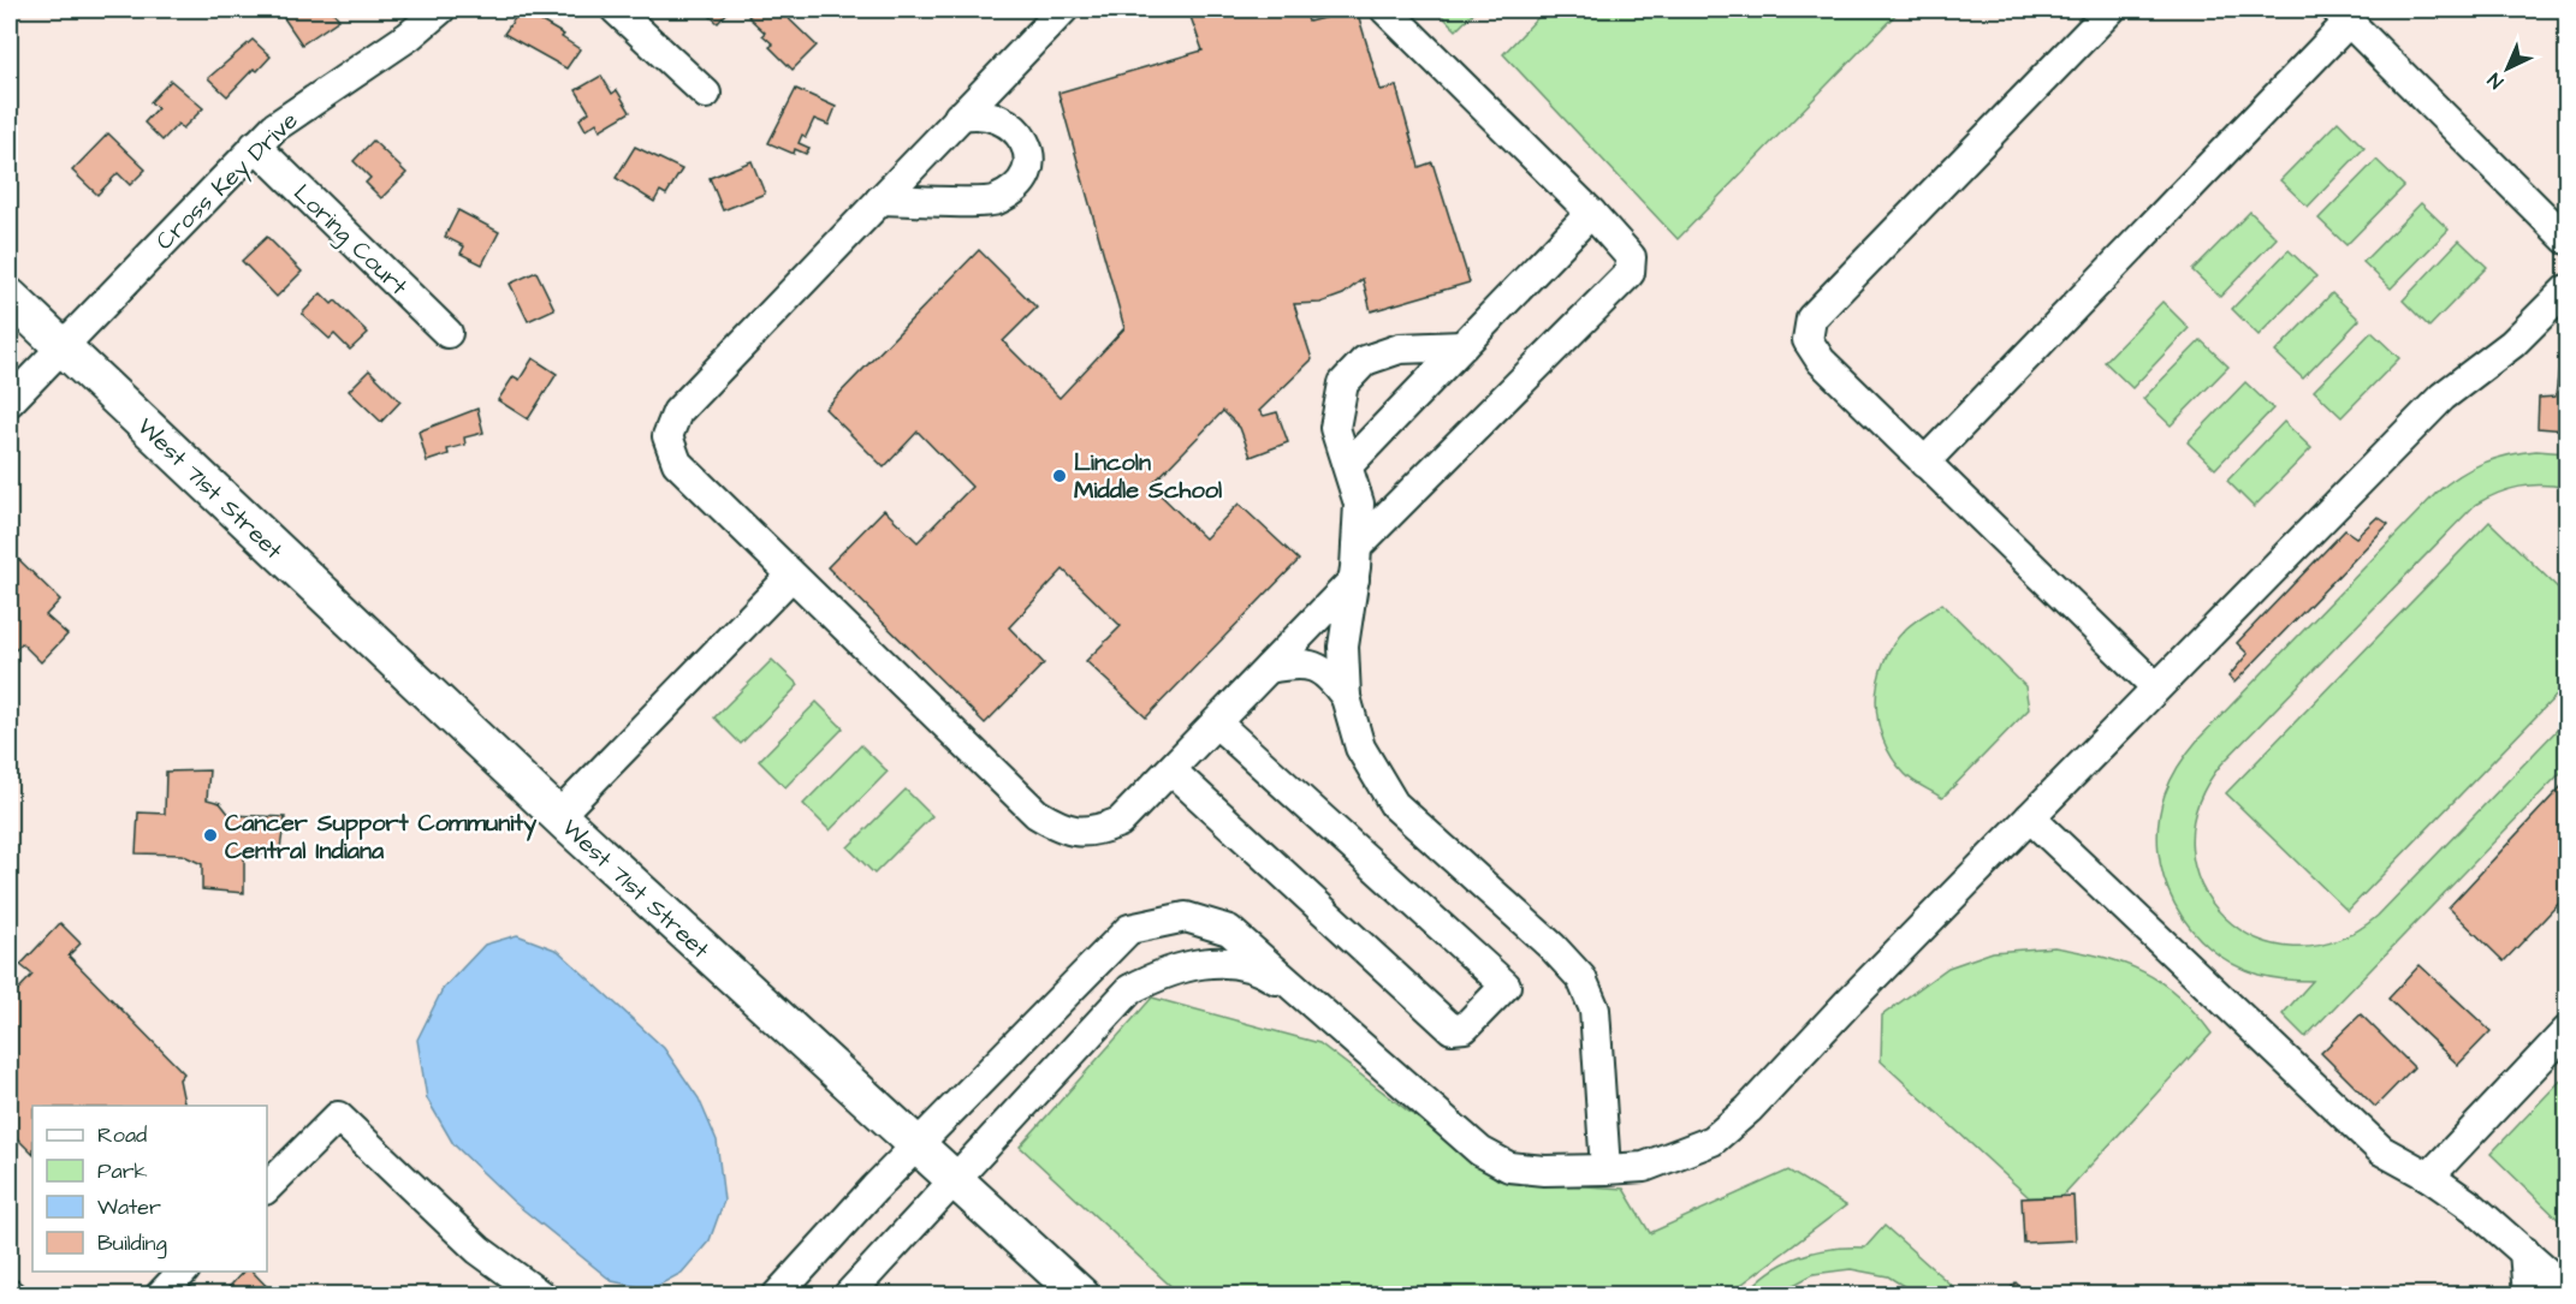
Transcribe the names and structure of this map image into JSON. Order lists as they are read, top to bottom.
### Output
{
  "streets": {
    "main road": ["West 71st Street"],
    "street": ["Cross Key Drive", "Loring Court"]
  },
  "crossings": [
    ["Cross Key Drive", "Loring Court"],
    ["Cross Key Drive", "West 71st Street"]
  ],
  "places": ["Lincoln Middle School", "Cancer Support Community Central Indiana"],
  "legend": [
    "Road",
    "Park",
    "Water",
    "Building"
  ],
  "north": "bottom left"
}
